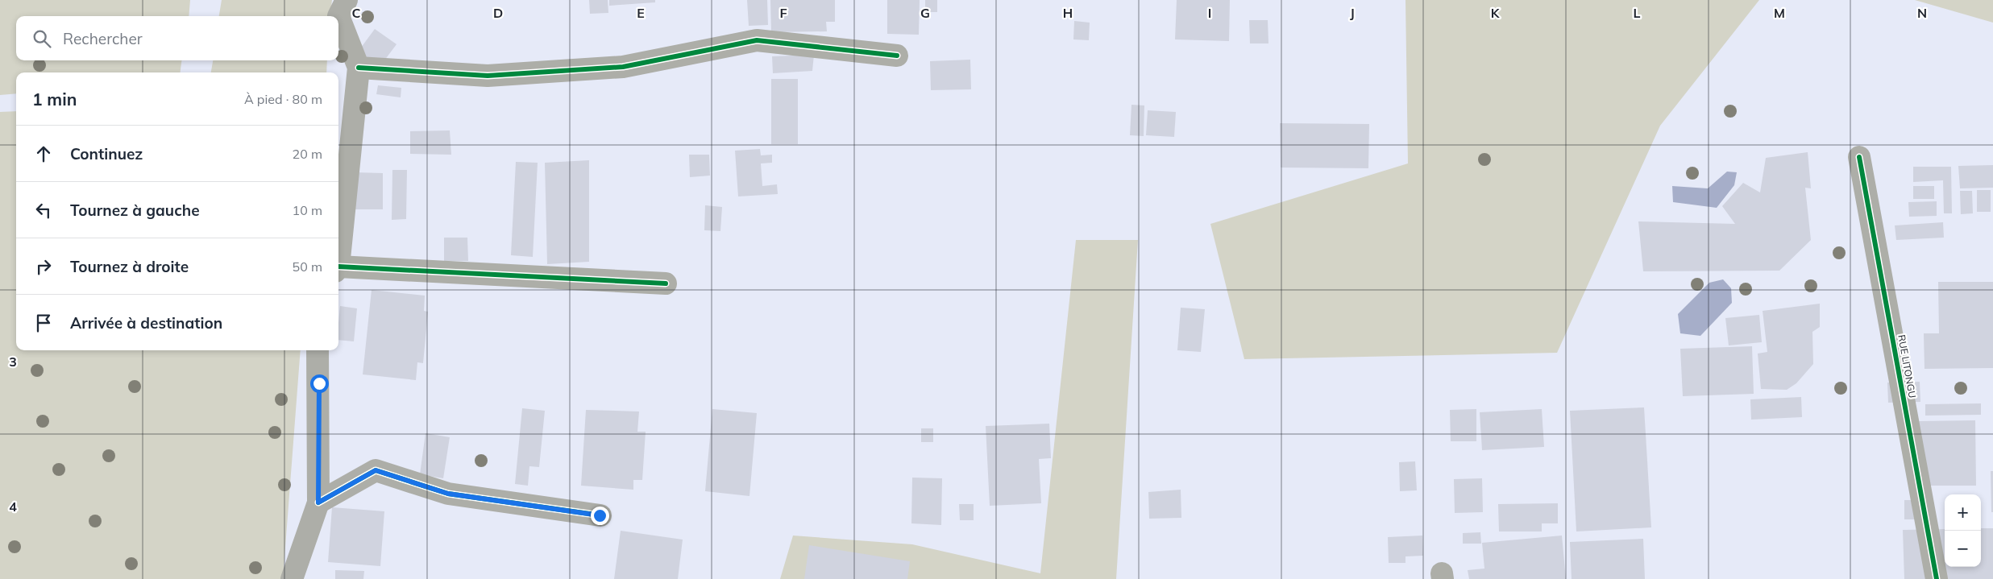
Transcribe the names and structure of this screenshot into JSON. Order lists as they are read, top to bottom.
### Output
{
  "streets": {
    "street": ["RUE LITONGU"]
  },
  "page": {
    "search": "Rechercher",
    "heading": ["1 min", "À pied · 80 m"],
    "list": [
      ["Continuez", "20 m"],
      ["Tournez à gauche", "10 m"],
      ["Tournez à droite", "50 m"],
      "Arrivée à destination"
    ],
    "map_buttons": ["+", "−"]
  },
  "grid": {
    "columns": [
      "C",
      "D",
      "E",
      "F",
      "G",
      "H",
      "I",
      "J",
      "K",
      "L",
      "M",
      "N"
    ],
    "rows": ["3", "4"]
  }
}
